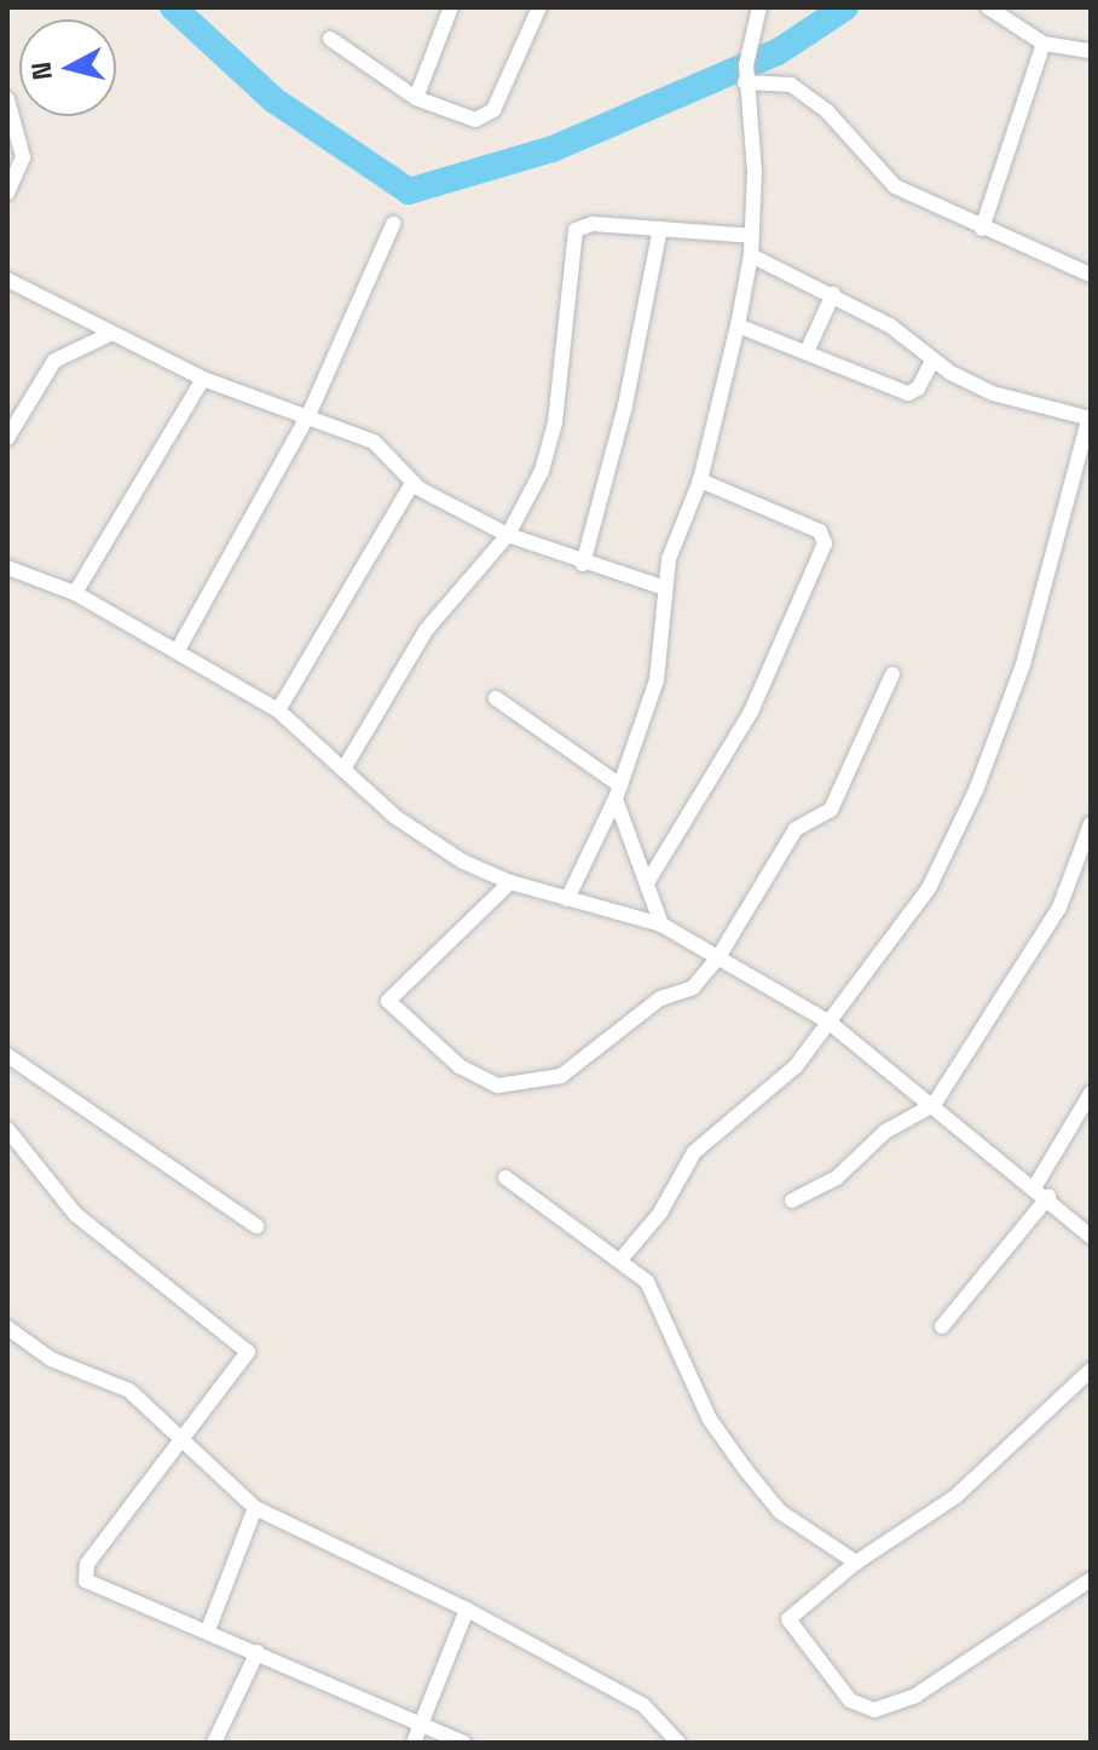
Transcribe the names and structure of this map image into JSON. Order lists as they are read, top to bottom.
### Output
{
  "north": "left"
}
